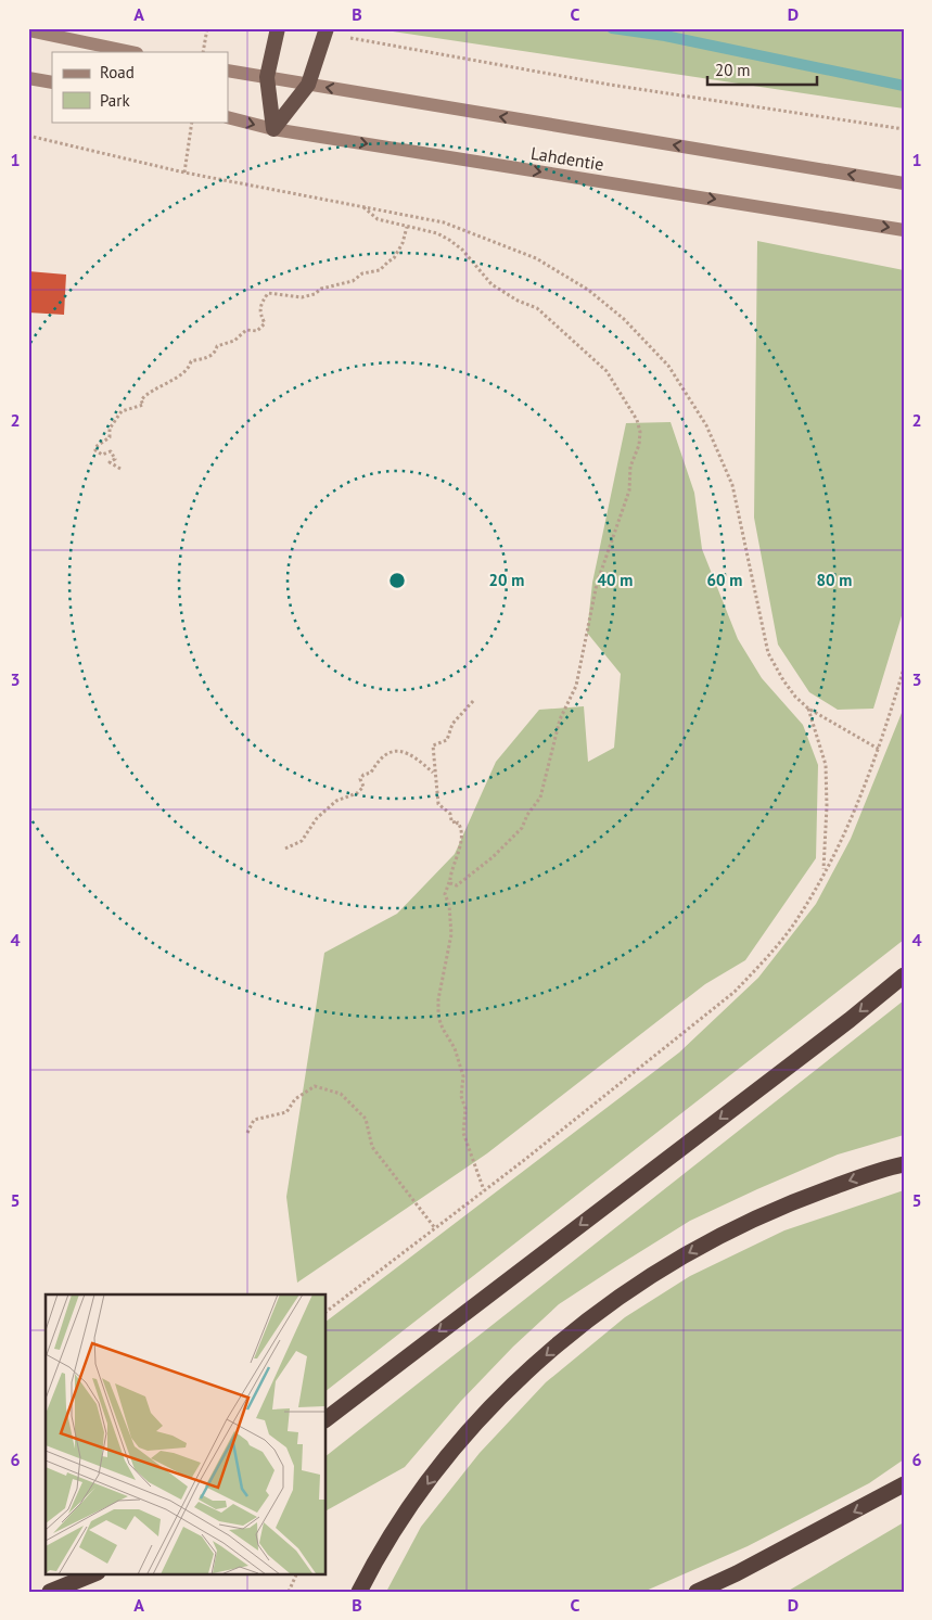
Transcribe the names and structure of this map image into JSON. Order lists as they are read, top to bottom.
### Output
{
  "streets": {
    "main road": ["Lahdentie"]
  },
  "legend": ["Road", "Park"],
  "scale_bar": "20 m",
  "grid": {
    "columns": [
      "A",
      "B",
      "C",
      "D"
    ],
    "rows": [
      "1",
      "2",
      "3",
      "4",
      "5",
      "6"
    ]
  },
  "rings": [
    "20 m",
    "40 m",
    "60 m",
    "80 m"
  ]
}
